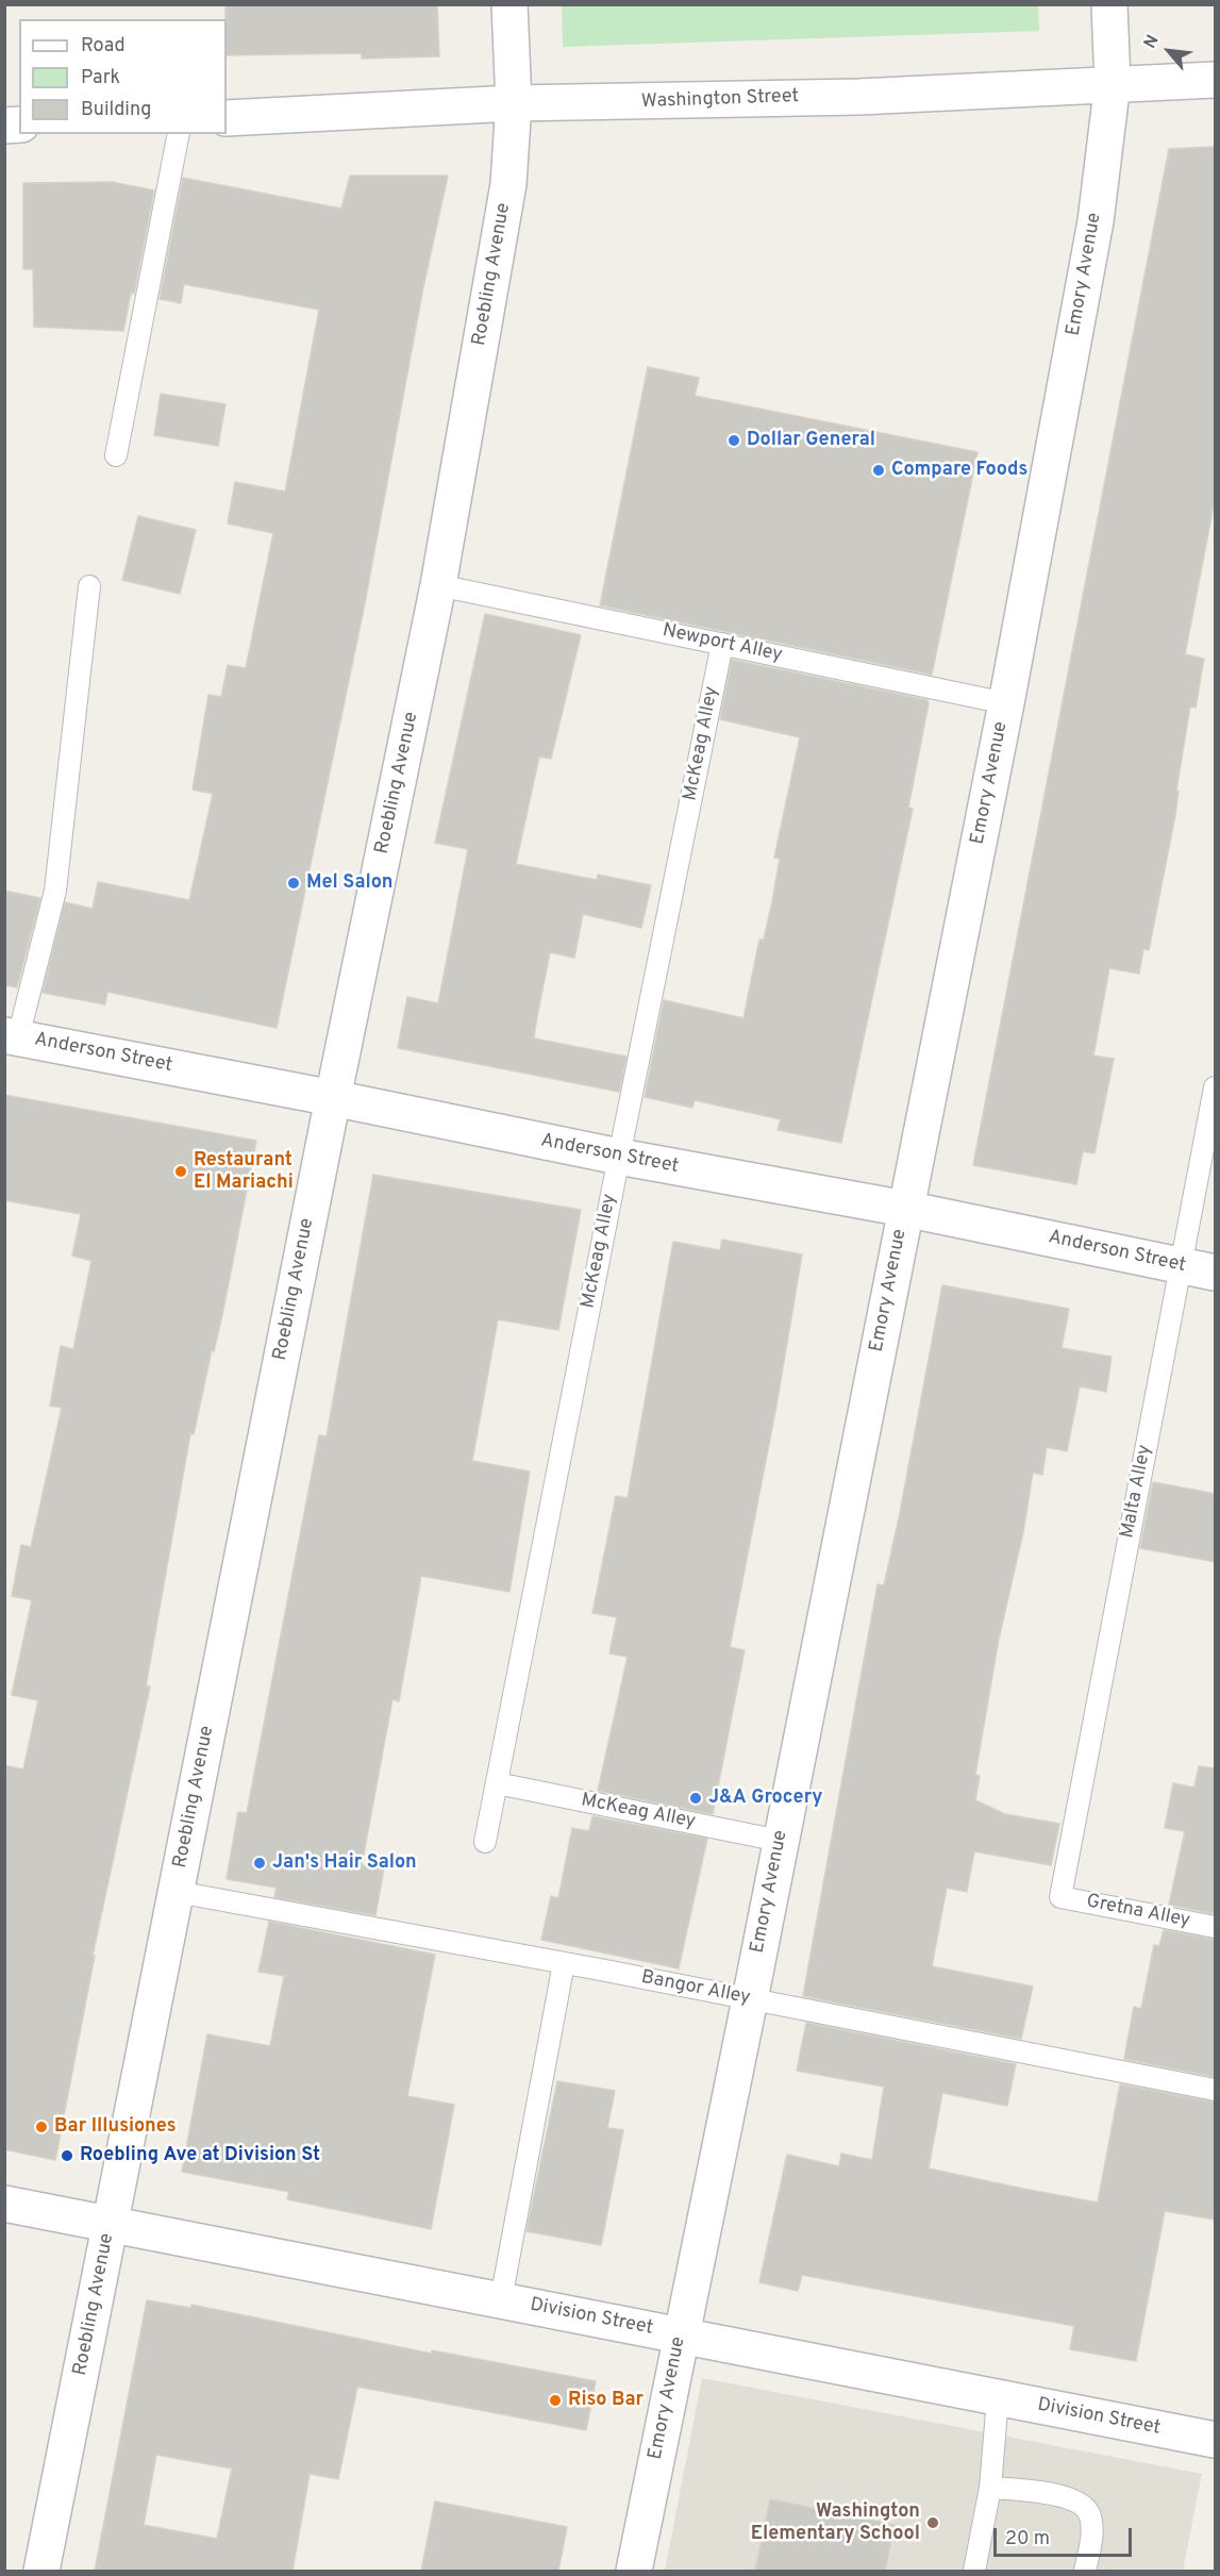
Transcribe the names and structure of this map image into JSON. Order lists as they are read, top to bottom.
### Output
{
  "streets": {
    "street": [
      "Washington Street",
      "Roebling Avenue",
      "Emory Avenue",
      "Anderson Street",
      "Division Street"
    ],
    "lane": [
      "Newport Alley",
      "McKeag Alley",
      "Malta Alley",
      "Gretna Alley",
      "Bangor Alley"
    ]
  },
  "crossings": [
    ["Washington Street", "Roebling Avenue"],
    ["Washington Street", "Emory Avenue"],
    ["Roebling Avenue", "Newport Alley"],
    ["Roebling Avenue", "Anderson Street"],
    ["Roebling Avenue", "Bangor Alley"],
    ["Roebling Avenue", "Division Street"],
    ["Emory Avenue", "Newport Alley"],
    ["Emory Avenue", "McKeag Alley"],
    ["Emory Avenue", "Anderson Street"],
    ["Emory Avenue", "Bangor Alley"],
    ["Emory Avenue", "Division Street"],
    ["Newport Alley", "McKeag Alley"],
    ["McKeag Alley", "Anderson Street"],
    ["Anderson Street", "Malta Alley"],
    ["Malta Alley", "Gretna Alley"]
  ],
  "places": [
    "Dollar General",
    "Compare Foods",
    "Mel Salon",
    "Restaurant El Mariachi",
    "J&A Grocery",
    "Jan's Hair Salon",
    "Bar Illusiones",
    "Roebling Ave at Division St",
    "Riso Bar",
    "Washington Elementary School"
  ],
  "legend": ["Road", "Park", "Building"],
  "scale_bar": "20 m",
  "north": "top left"
}
